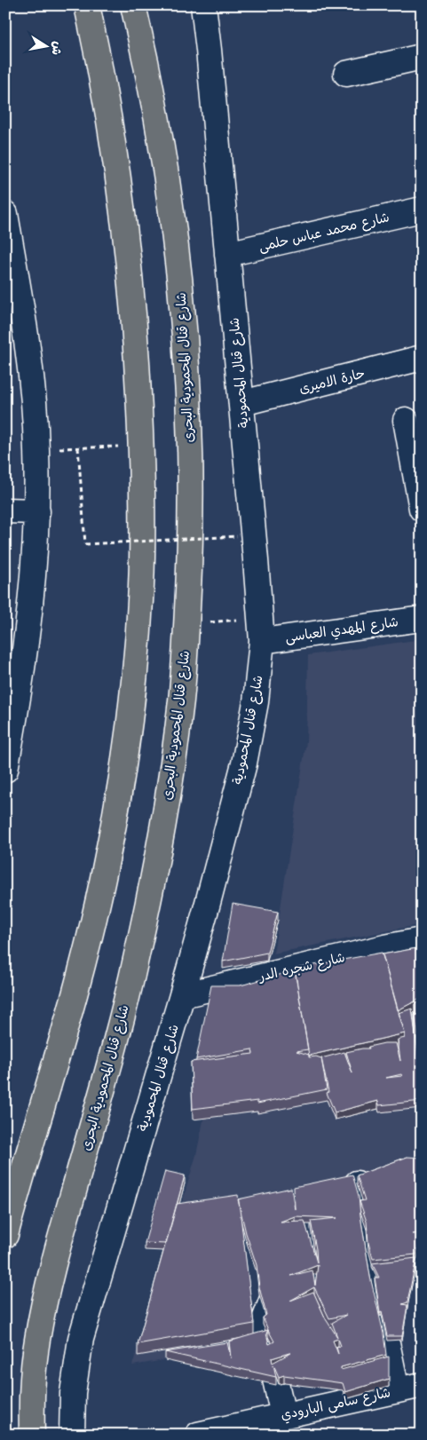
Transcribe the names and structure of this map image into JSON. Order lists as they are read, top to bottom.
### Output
{
  "streets": {
    "main road": ["شارع قنال المحمودية البحرى"],
    "street": [
      "شارع محمد عباس حلمى",
      "شارع قنال المحمودية",
      "حارة الاميرى",
      "شارع المهدي العباسى",
      "شارع شجره الدر",
      "شارع سامى البارودي"
    ]
  },
  "crossings": [
    ["شارع محمد عباس حلمى", "شارع قنال المحمودية"],
    ["شارع قنال المحمودية", "حارة الاميرى"],
    ["شارع قنال المحمودية", "شارع المهدي العباسى"],
    ["شارع قنال المحمودية", "شارع شجره الدر"]
  ],
  "north": "right"
}
